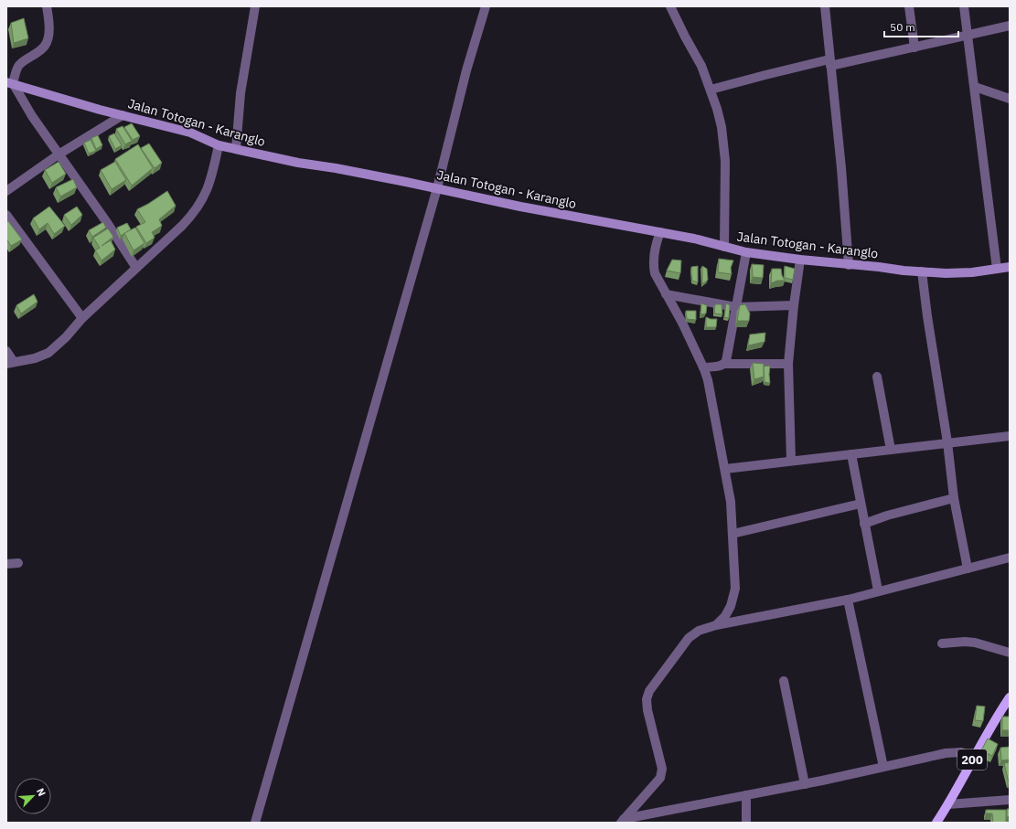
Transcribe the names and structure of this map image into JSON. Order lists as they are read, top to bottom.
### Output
{
  "streets": {
    "main road": ["Jalan Totogan - Karanglo", "200"]
  },
  "scale_bar": "50 m",
  "north": "top right"
}
